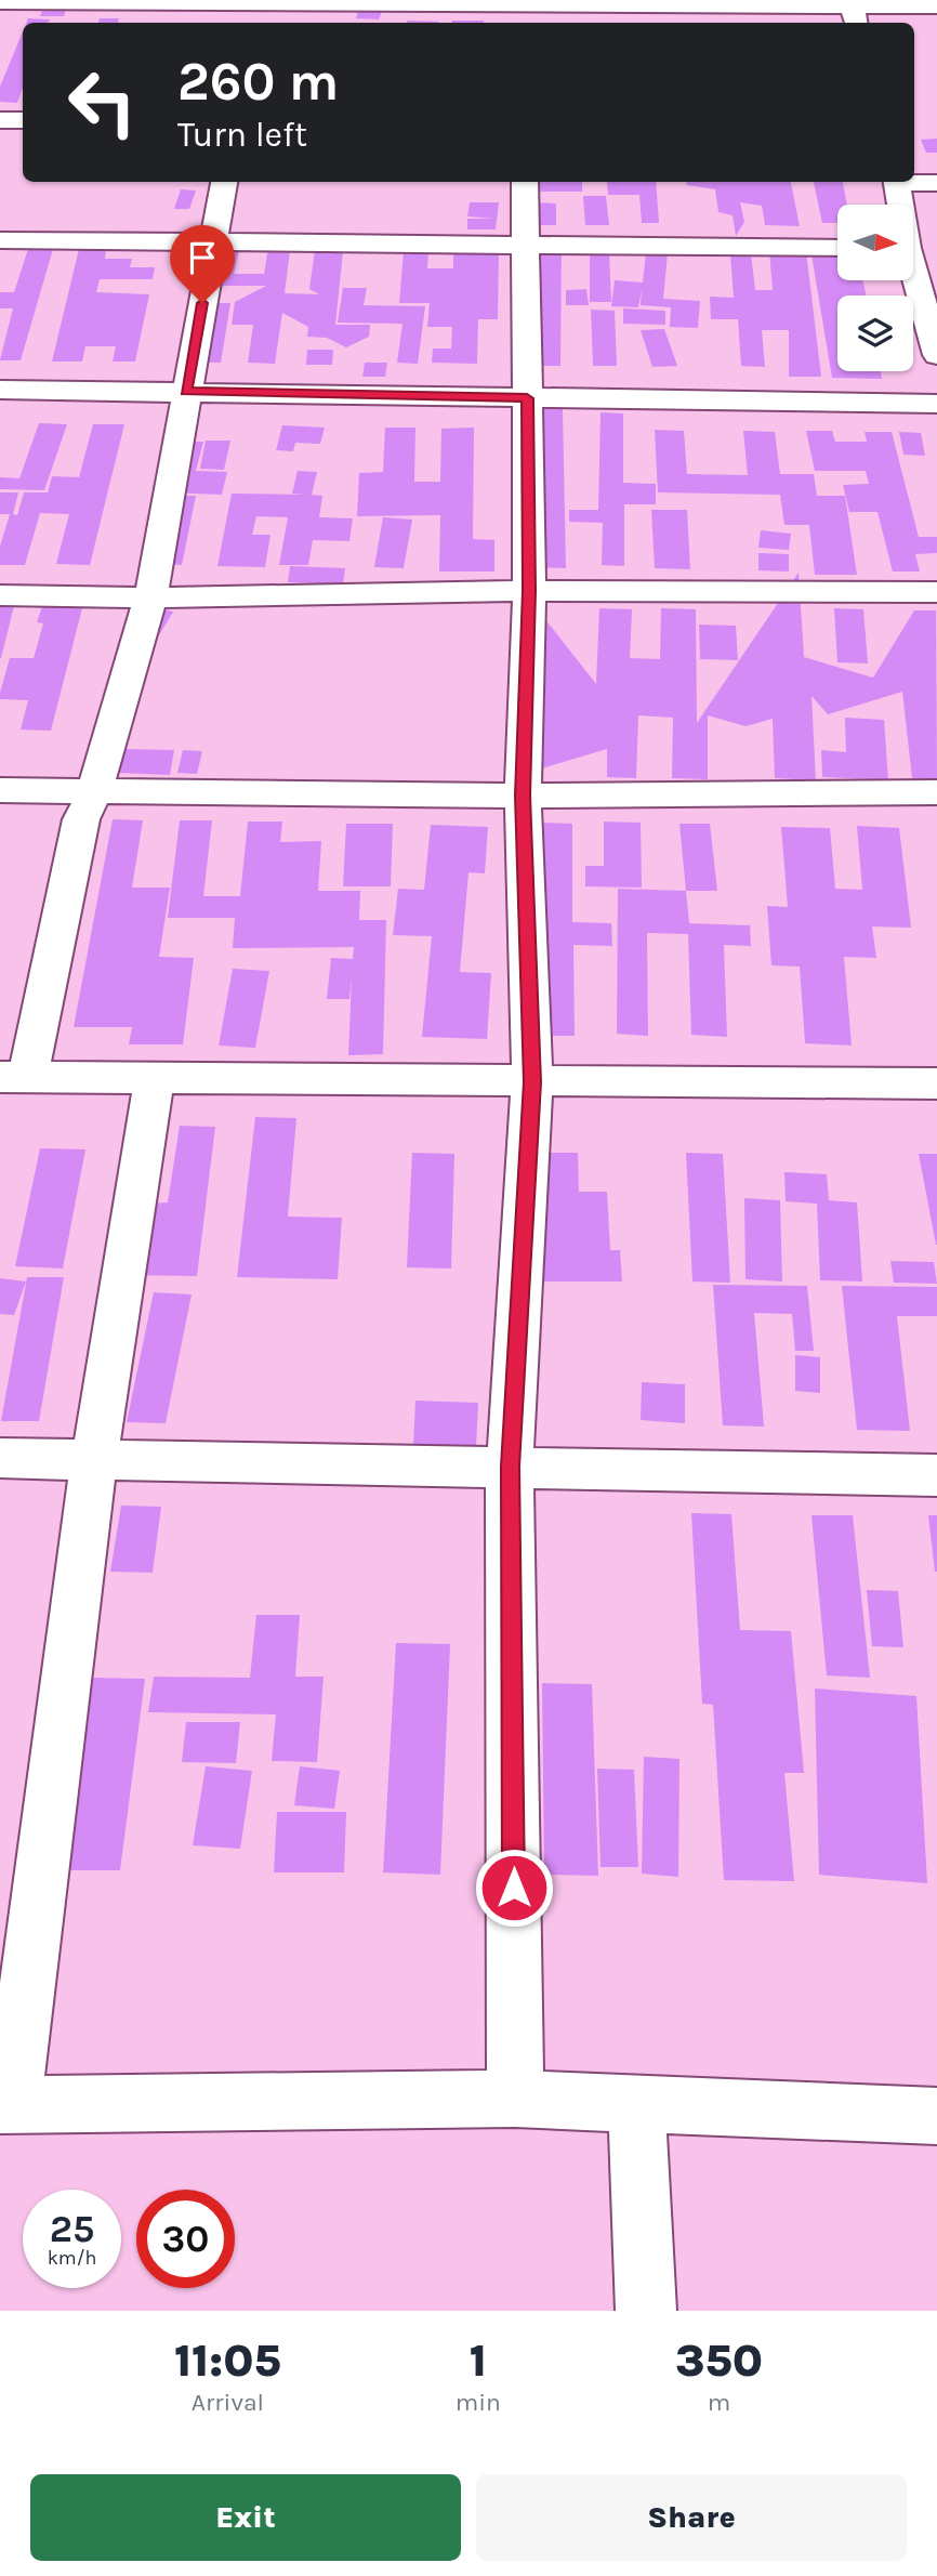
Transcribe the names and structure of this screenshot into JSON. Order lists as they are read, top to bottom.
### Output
{
  "north": "right",
  "page": {
    "turn": ["260 m", "Turn left"],
    "speed": "25 km/h",
    "limit": "30",
    "eta": [
      "11:05",
      "Arrival",
      "1",
      "min",
      "350",
      "m"
    ],
    "buttons": ["Exit", "Share"]
  }
}
